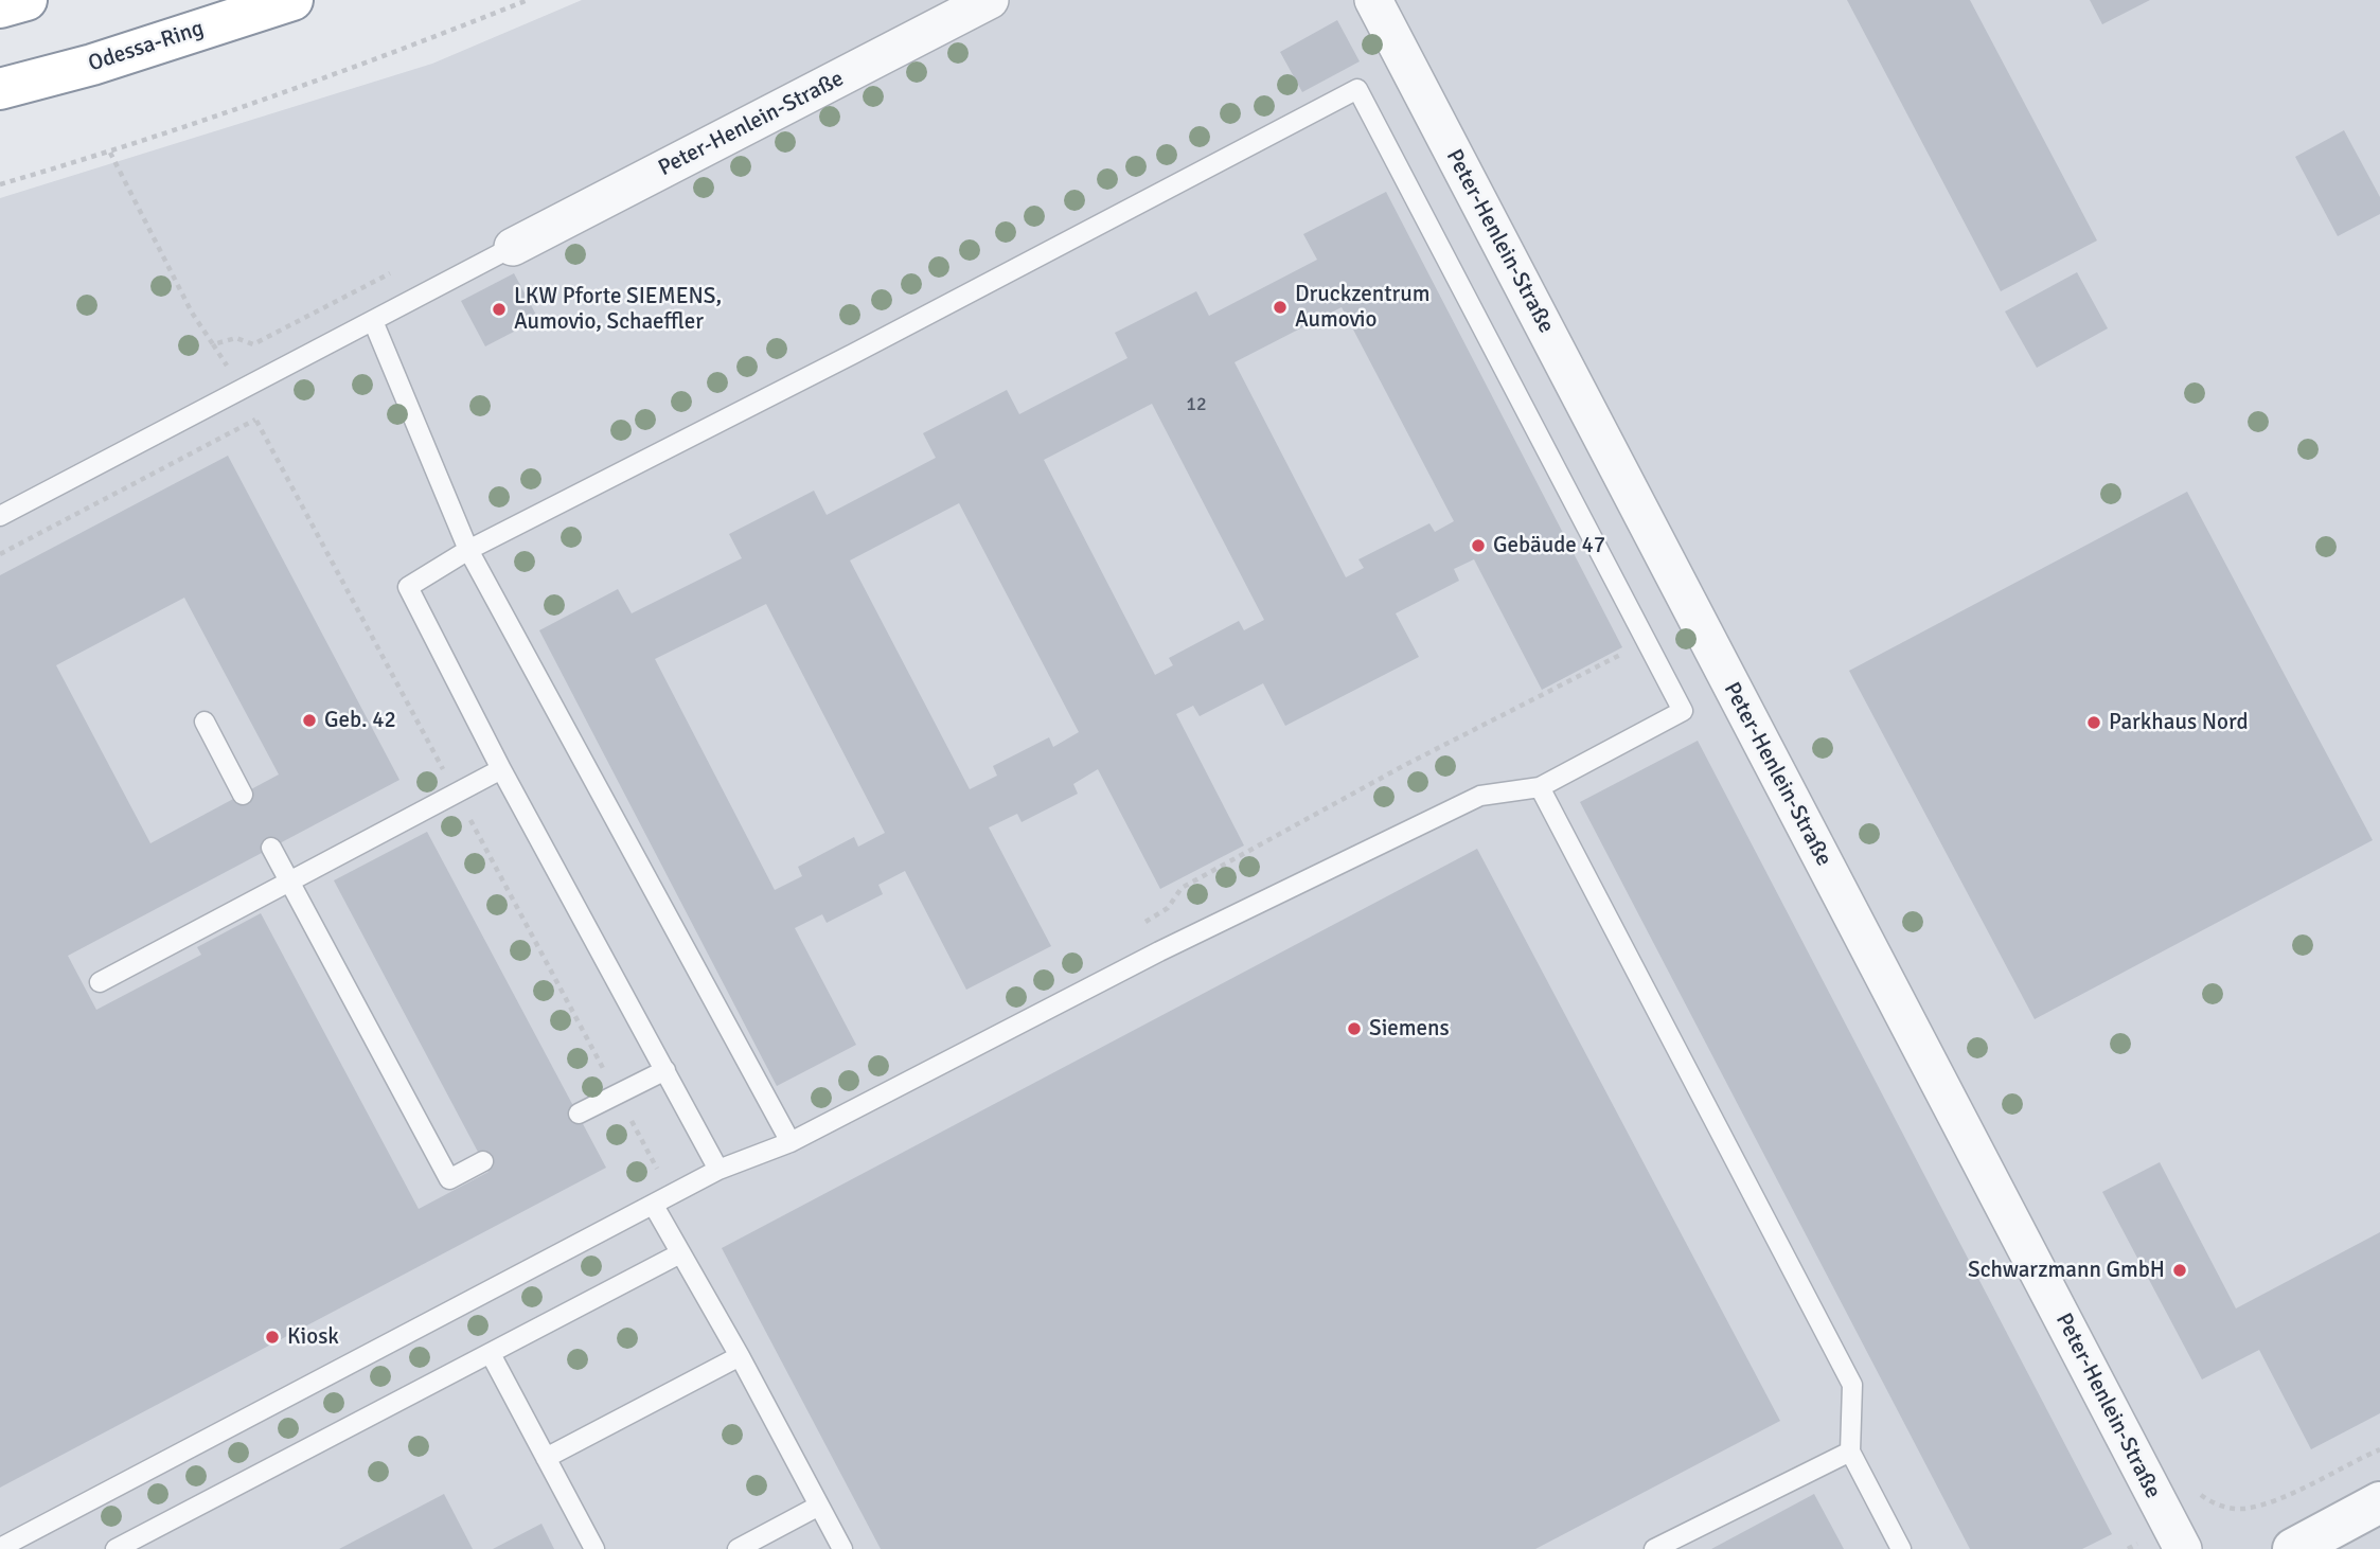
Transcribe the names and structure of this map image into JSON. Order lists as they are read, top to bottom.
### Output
{
  "streets": {
    "highway": ["Odessa-Ring"],
    "street": ["Peter-Henlein-Straße"]
  },
  "places": [
    "Druckzentrum Aumovio",
    "LKW Pforte SIEMENS, Aumovio, Schaeffler",
    "Gebäude 47",
    "Geb. 42",
    "Parkhaus Nord",
    "Siemens",
    "Schwarzmann GmbH",
    "Kiosk"
  ],
  "house_numbers": ["12"]
}
